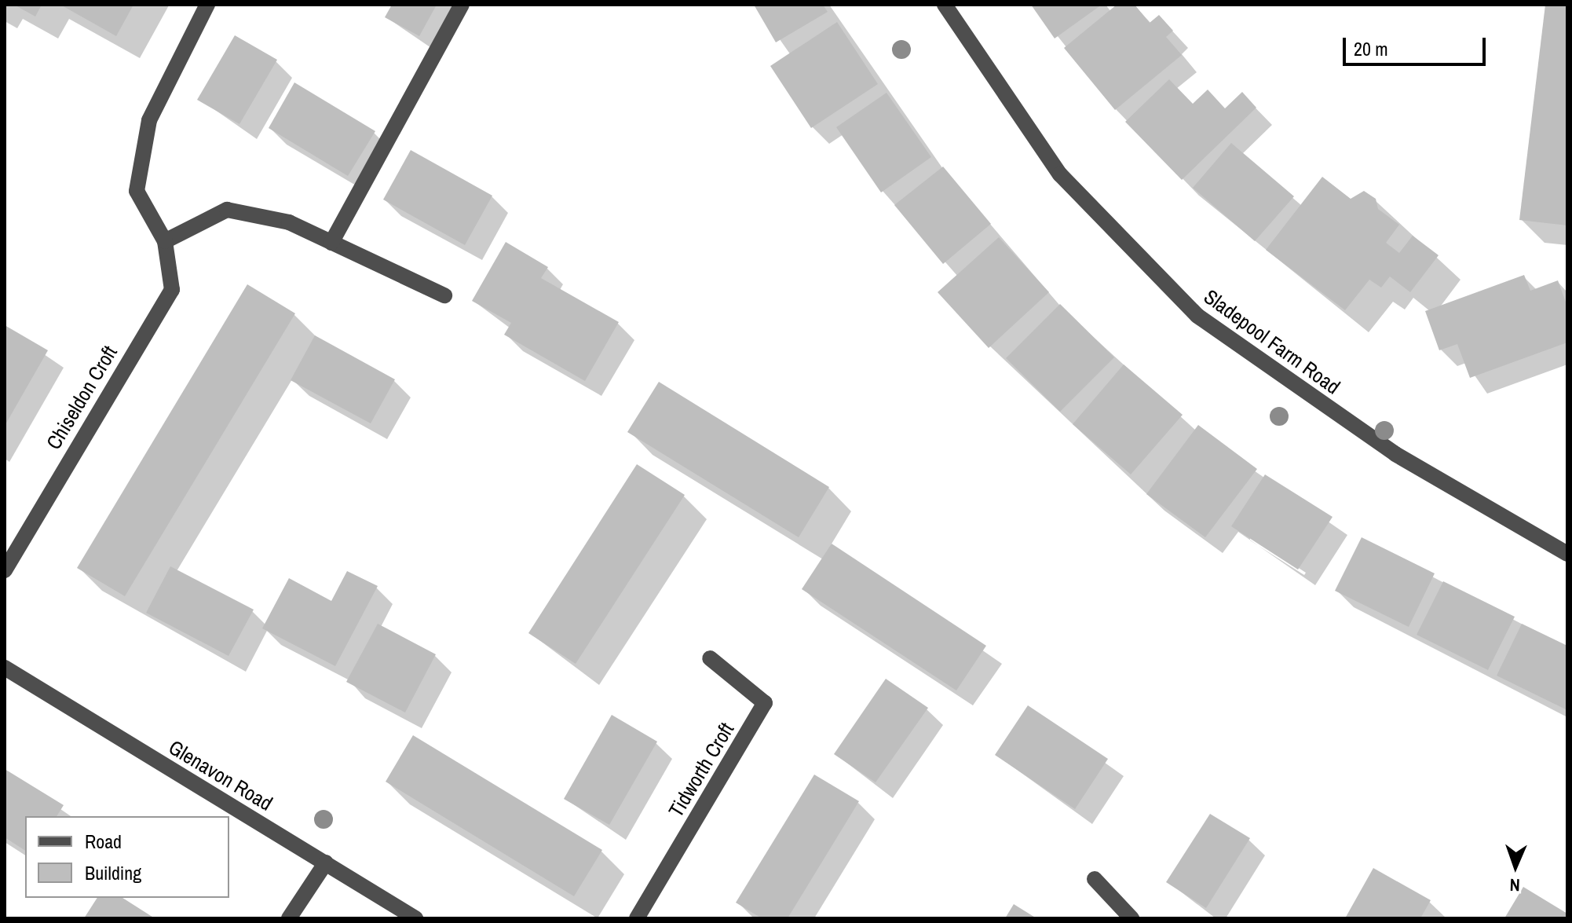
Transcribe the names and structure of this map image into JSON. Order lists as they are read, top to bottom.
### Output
{
  "streets": {
    "street": [
      "Sladepool Farm Road",
      "Chiseldon Croft",
      "Tidworth Croft",
      "Glenavon Road"
    ]
  },
  "legend": ["Road", "Building"],
  "scale_bar": "20 m",
  "north": "bottom"
}
